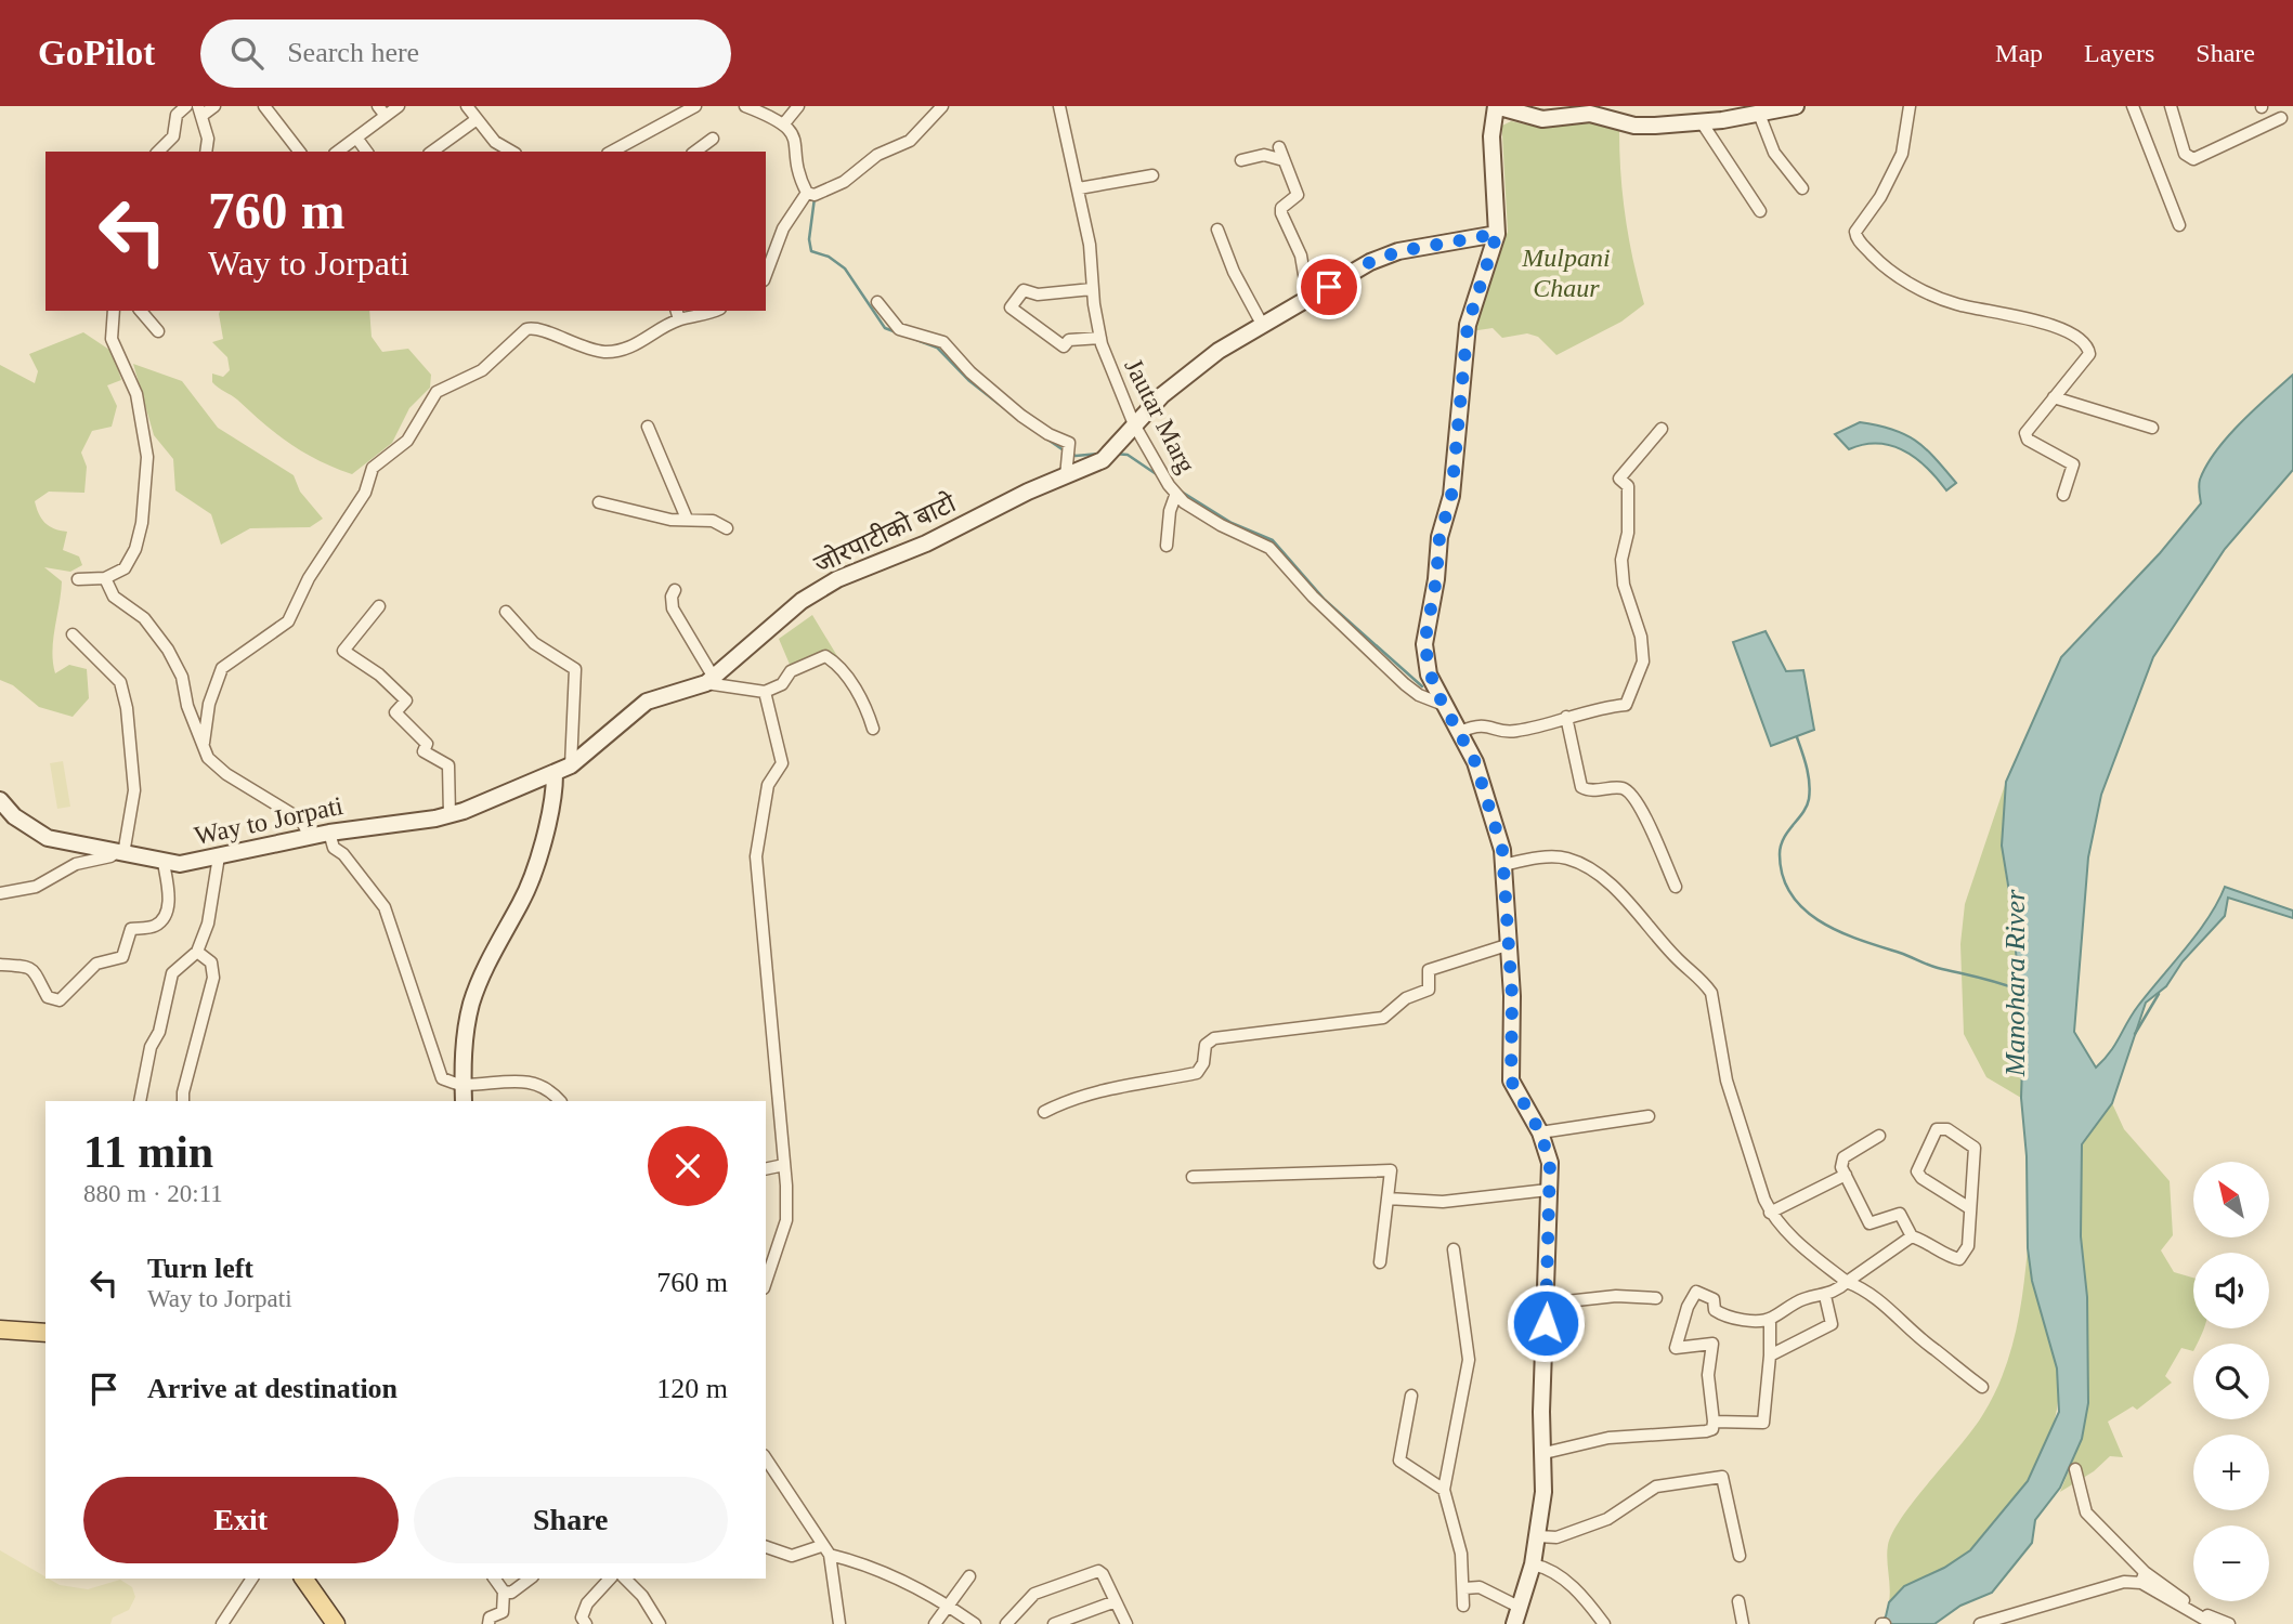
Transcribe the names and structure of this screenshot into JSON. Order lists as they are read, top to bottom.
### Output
{
  "streets": {
    "street": ["Jautar Marg", "जोरपाटीको बाटो", "Way to Jorpati"]
  },
  "crossings": [
    ["Jautar Marg", "जोरपाटीको बाटो"],
    ["जोरपाटीको बाटो", "Way to Jorpati"]
  ],
  "water": ["Manohara River"],
  "parks": ["Mulpani Chaur"],
  "north": "top left",
  "page": {
    "header": "GoPilot",
    "search": "Search here",
    "nav": ["Map", "Layers", "Share"],
    "turn": ["760 m", "Way to Jorpati"],
    "heading": ["11 min", "880 m · 20:11"],
    "map_buttons": ["+", "−"],
    "list": [
      {
        "name": "Turn left",
        "note": "Way to Jorpati",
        "value": "760 m"
      },
      {
        "name": "Arrive at destination",
        "value": "120 m"
      }
    ],
    "buttons": ["Exit", "Share"]
  }
}
